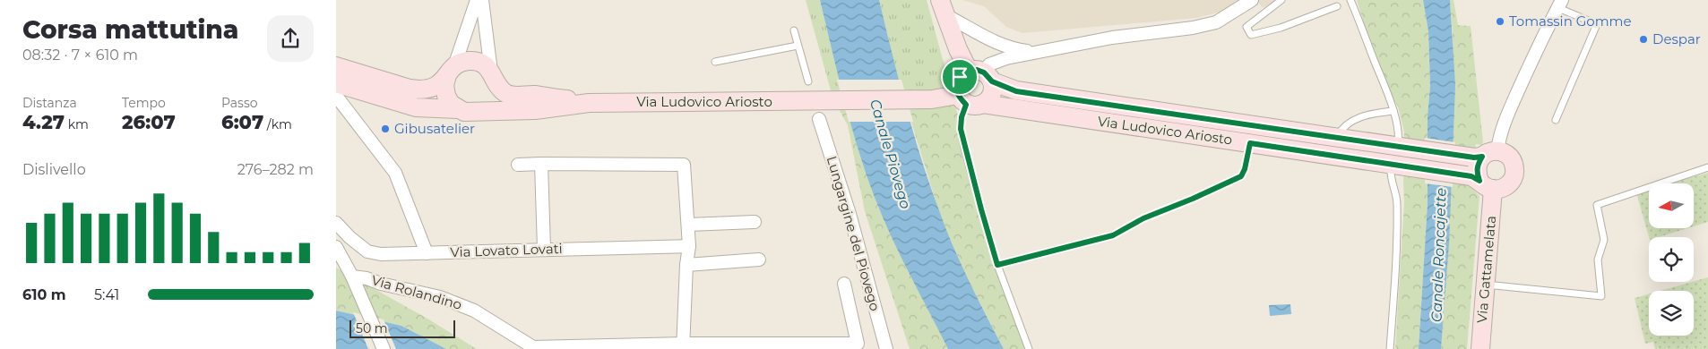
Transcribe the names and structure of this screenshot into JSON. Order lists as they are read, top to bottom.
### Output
{
  "streets": {
    "main road": ["Via Ludovico Ariosto", "Via Gattamelata"],
    "street": ["Lungargine del Piovego", "Via Lovato Lovati", "Via Rolandino"]
  },
  "crossings": [
    ["Via Ludovico Ariosto", "Via Gattamelata"]
  ],
  "water": ["Canale Piovego", "Canale Roncajette"],
  "places": ["Tomassin Gomme", "Despar", "Gibusatelier"],
  "scale_bar": "50 m",
  "north": "left",
  "page": {
    "heading": ["Corsa mattutina", "08:32 · 7 × 610 m"],
    "stats": [
      ["Distanza", "4.27 km"],
      ["Tempo", "26:07"],
      ["Passo", "6:07 /km"]
    ],
    "chart": ["Dislivello", "276–282 m"],
    "list": [
      {
        "name": "610 m",
        "note": "5:41"
      }
    ],
    "scale": "50 m"
  }
}
